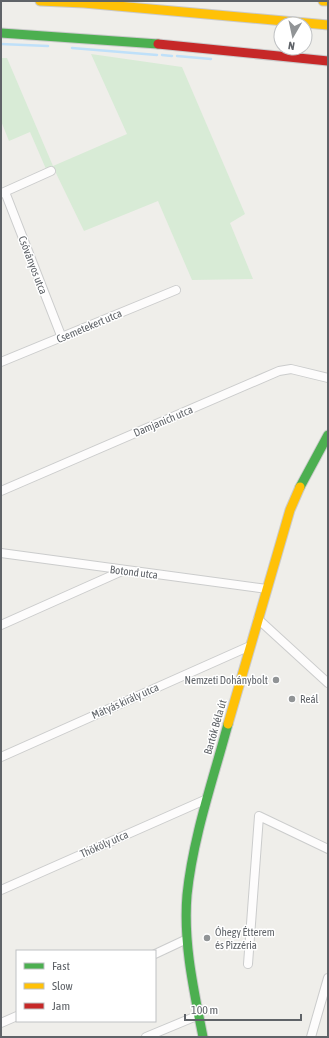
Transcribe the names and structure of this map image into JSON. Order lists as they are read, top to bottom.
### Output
{
  "streets": {
    "main road": ["Bartók Béla út"],
    "street": [
      "Csóványos utca",
      "Csemetekert utca",
      "Damjanich utca",
      "Botond utca",
      "Mátyás király utca",
      "Thököly utca"
    ]
  },
  "crossings": [
    ["Csóványos utca", "Csemetekert utca"],
    ["Botond utca", "Bartók Béla út"],
    ["Mátyás király utca", "Bartók Béla út"],
    ["Bartók Béla út", "Thököly utca"]
  ],
  "places": ["Nemzeti Dohánybolt", "Reál", "Óhegy Étterem és Pizzéria"],
  "legend": ["Fast", "Slow", "Jam"],
  "scale_bar": "100 m",
  "north": "bottom"
}
